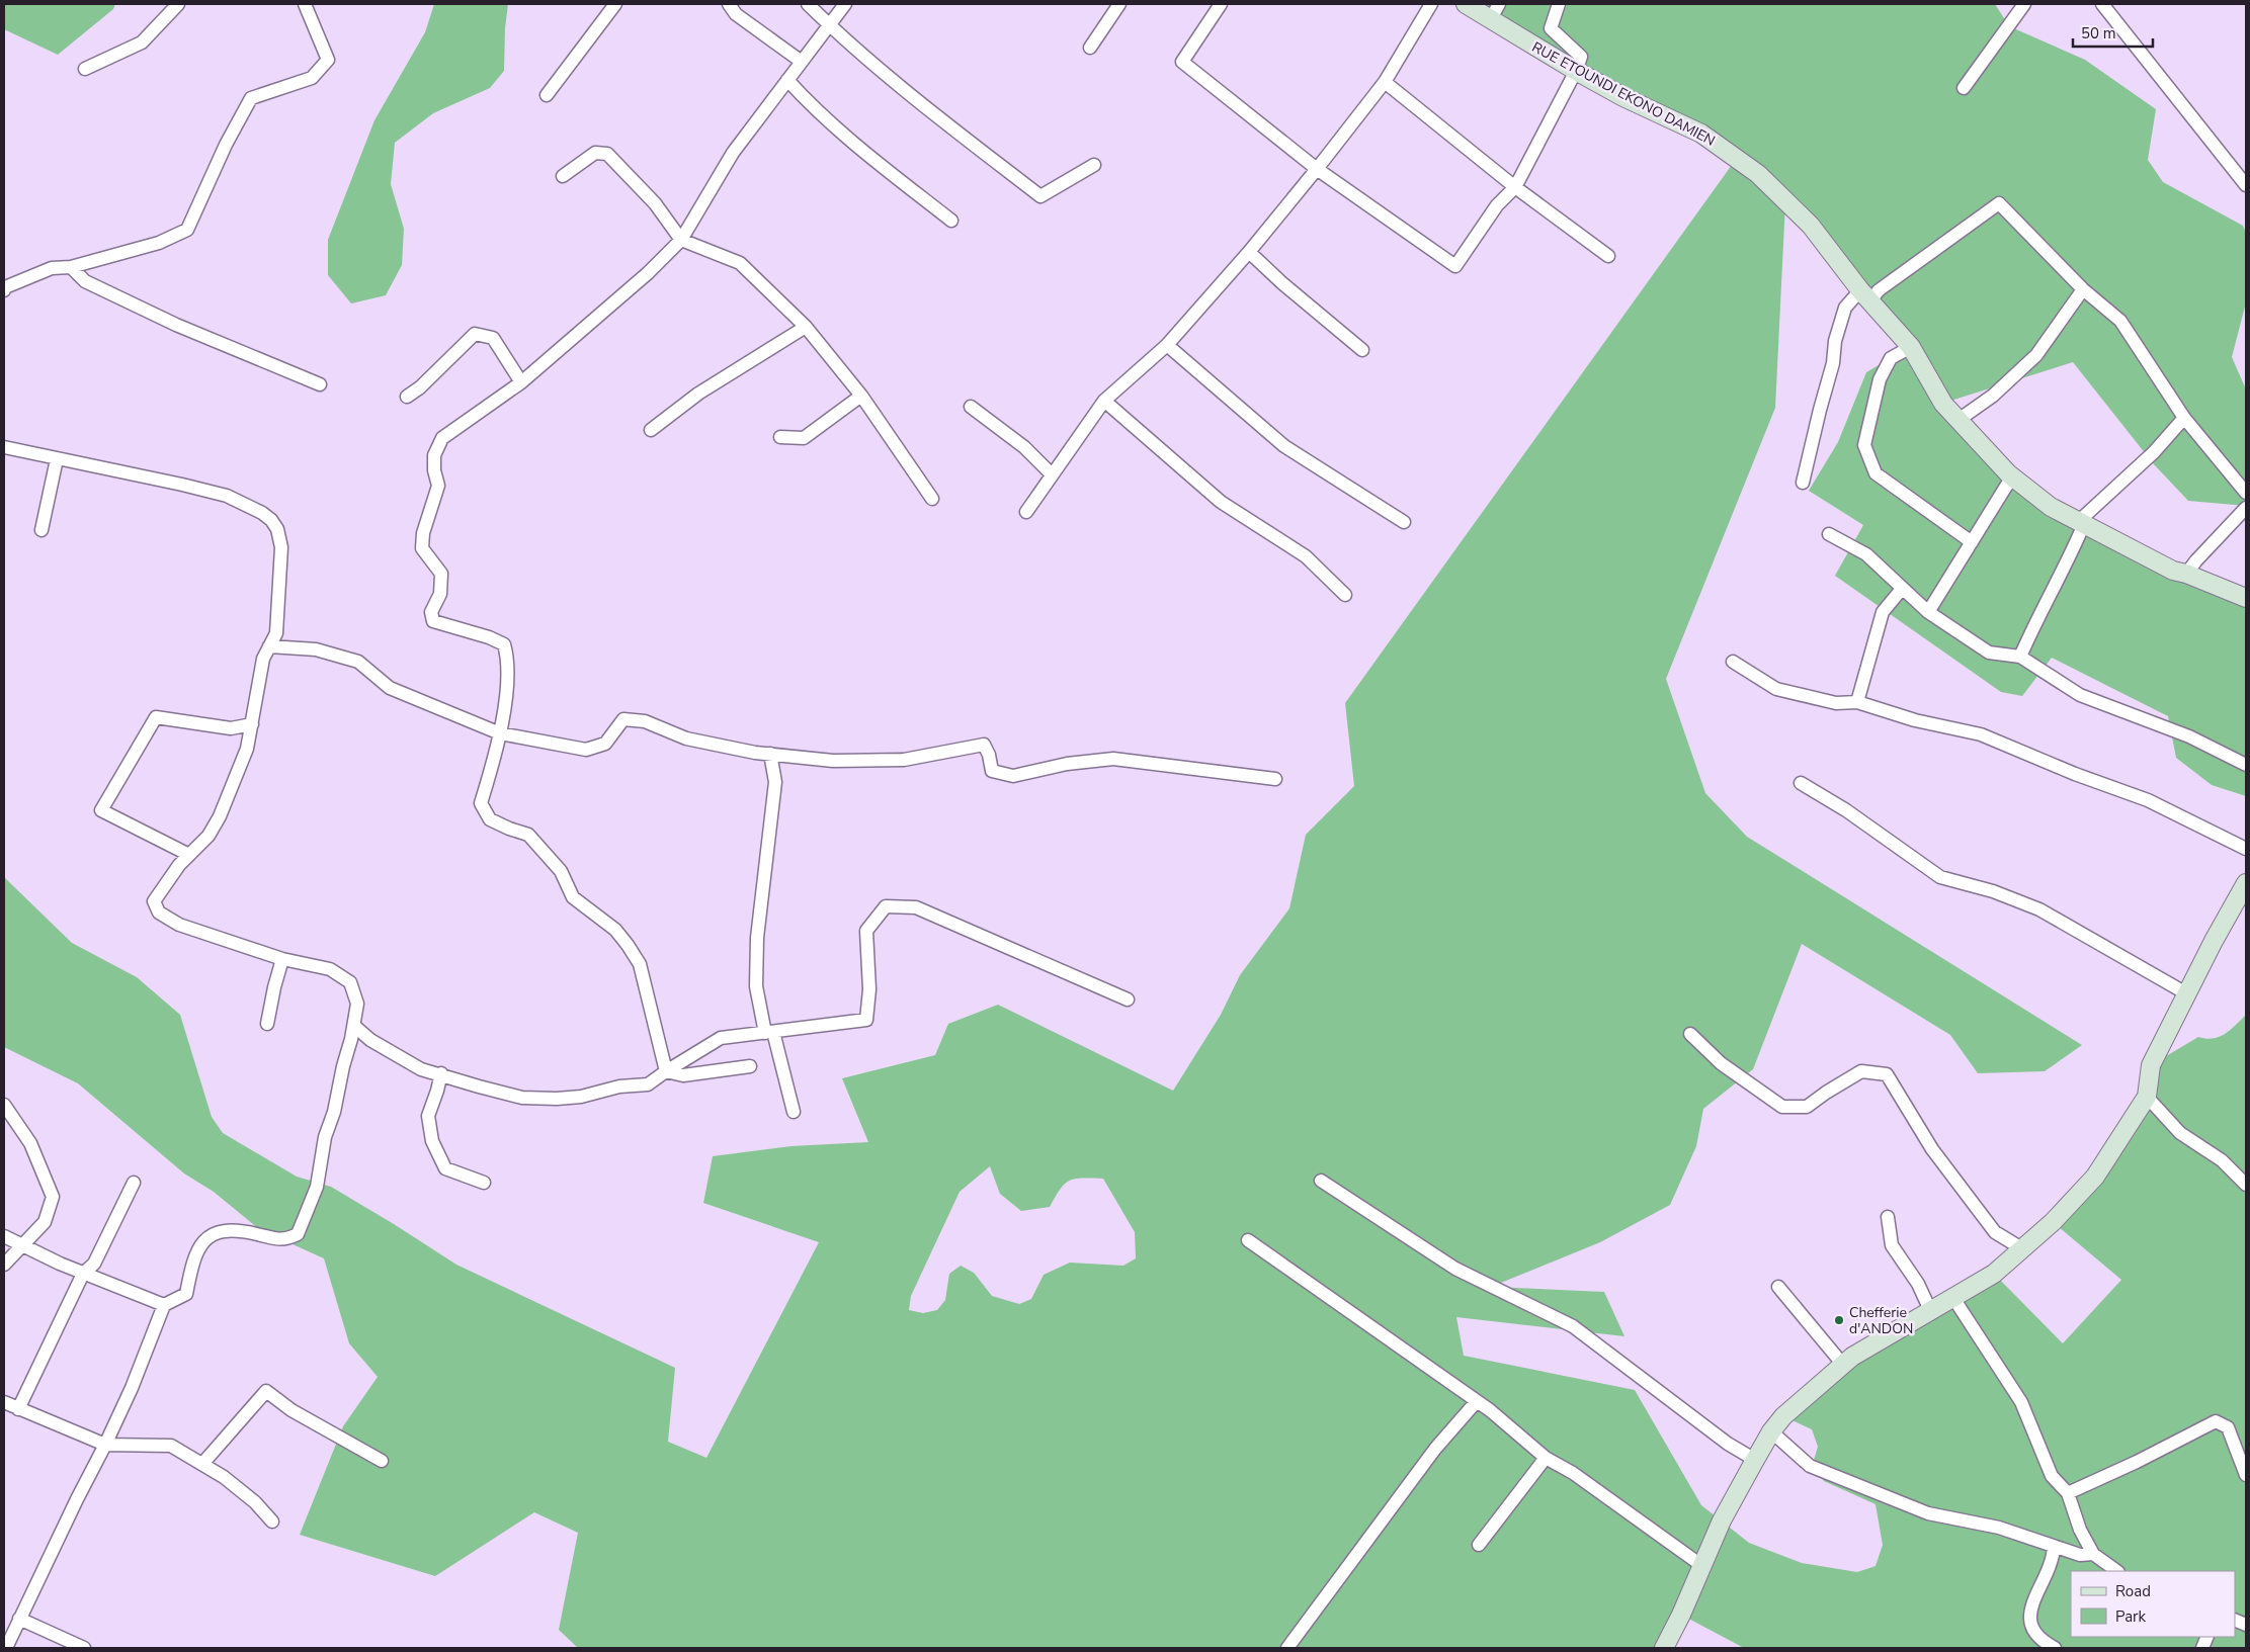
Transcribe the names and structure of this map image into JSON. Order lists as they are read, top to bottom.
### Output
{
  "streets": {
    "street": ["RUE ETOUNDI EKONO DAMIEN"]
  },
  "places": ["Chefferie d'ANDON"],
  "legend": ["Road", "Park"],
  "scale_bar": "50 m"
}
